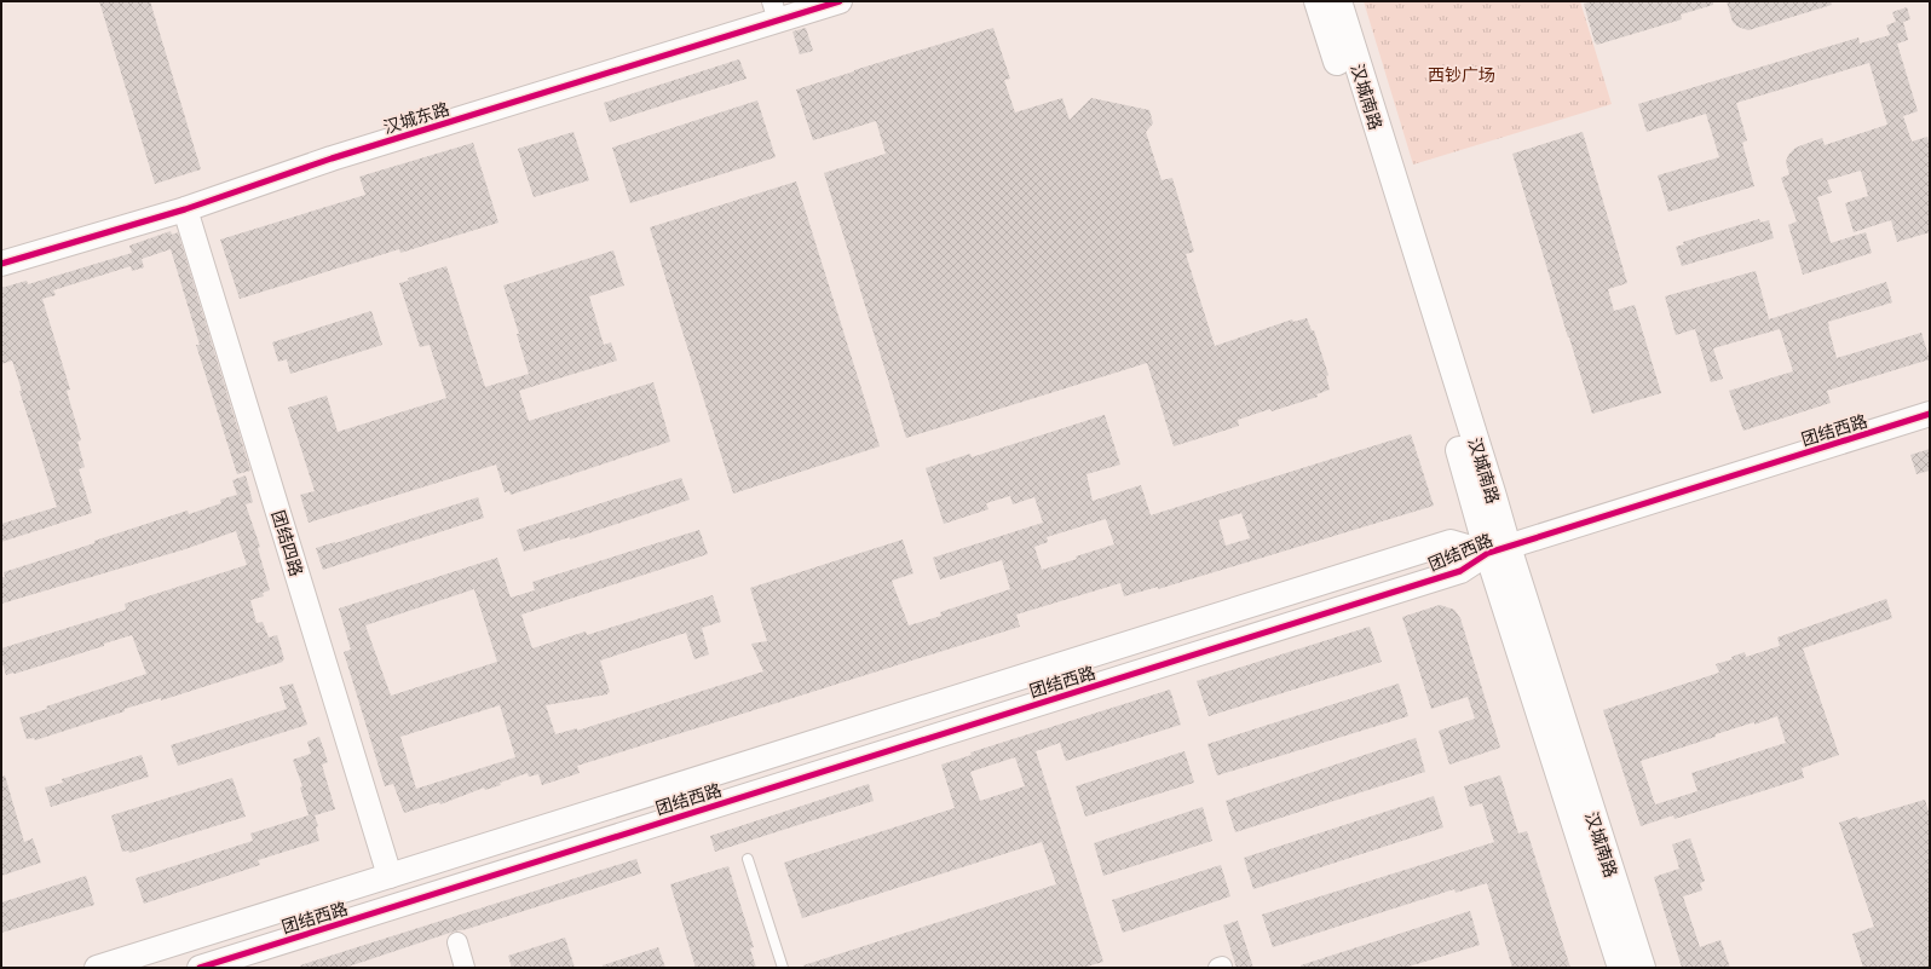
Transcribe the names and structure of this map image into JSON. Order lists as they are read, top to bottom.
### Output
{
  "streets": {
    "main road": ["汉城南路"],
    "street": ["汉城东路", "团结西路", "团结四路"]
  },
  "crossings": [
    ["汉城南路", "团结西路"],
    ["汉城东路", "团结四路"],
    ["团结西路", "团结四路"]
  ],
  "parks": ["西钞广场"]
}
